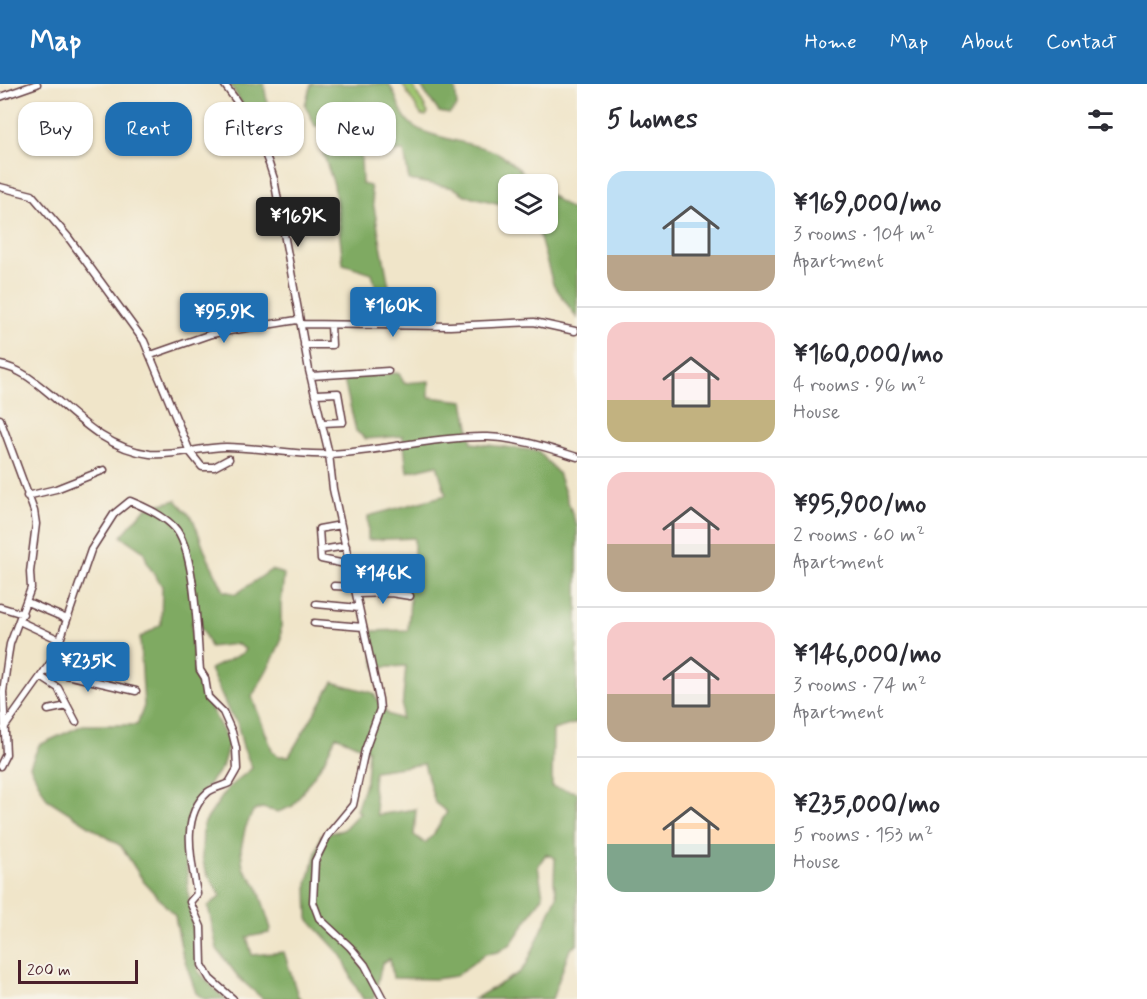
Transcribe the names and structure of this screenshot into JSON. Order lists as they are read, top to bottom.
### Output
{
  "scale_bar": "200 m",
  "page": {
    "header": "Map",
    "nav": [
      "Home",
      "Map",
      "About",
      "Contact"
    ],
    "heading": "5 homes",
    "chip": [
      "Buy",
      "Rent",
      "Filters",
      "New"
    ],
    "list": [
      {
        "name": "¥169,000/mo",
        "note": "3 rooms · 104 m² · Apartment"
      },
      {
        "name": "¥160,000/mo",
        "note": "4 rooms · 96 m² · House"
      },
      {
        "name": "¥95,900/mo",
        "note": "2 rooms · 60 m² · Apartment"
      },
      {
        "name": "¥146,000/mo",
        "note": "3 rooms · 74 m² · Apartment"
      },
      {
        "name": "¥235,000/mo",
        "note": "5 rooms · 153 m² · House"
      }
    ],
    "price": [
      "¥169K",
      "¥160K",
      "¥95.9K",
      "¥146K",
      "¥235K"
    ],
    "scale": "200 m"
  }
}
